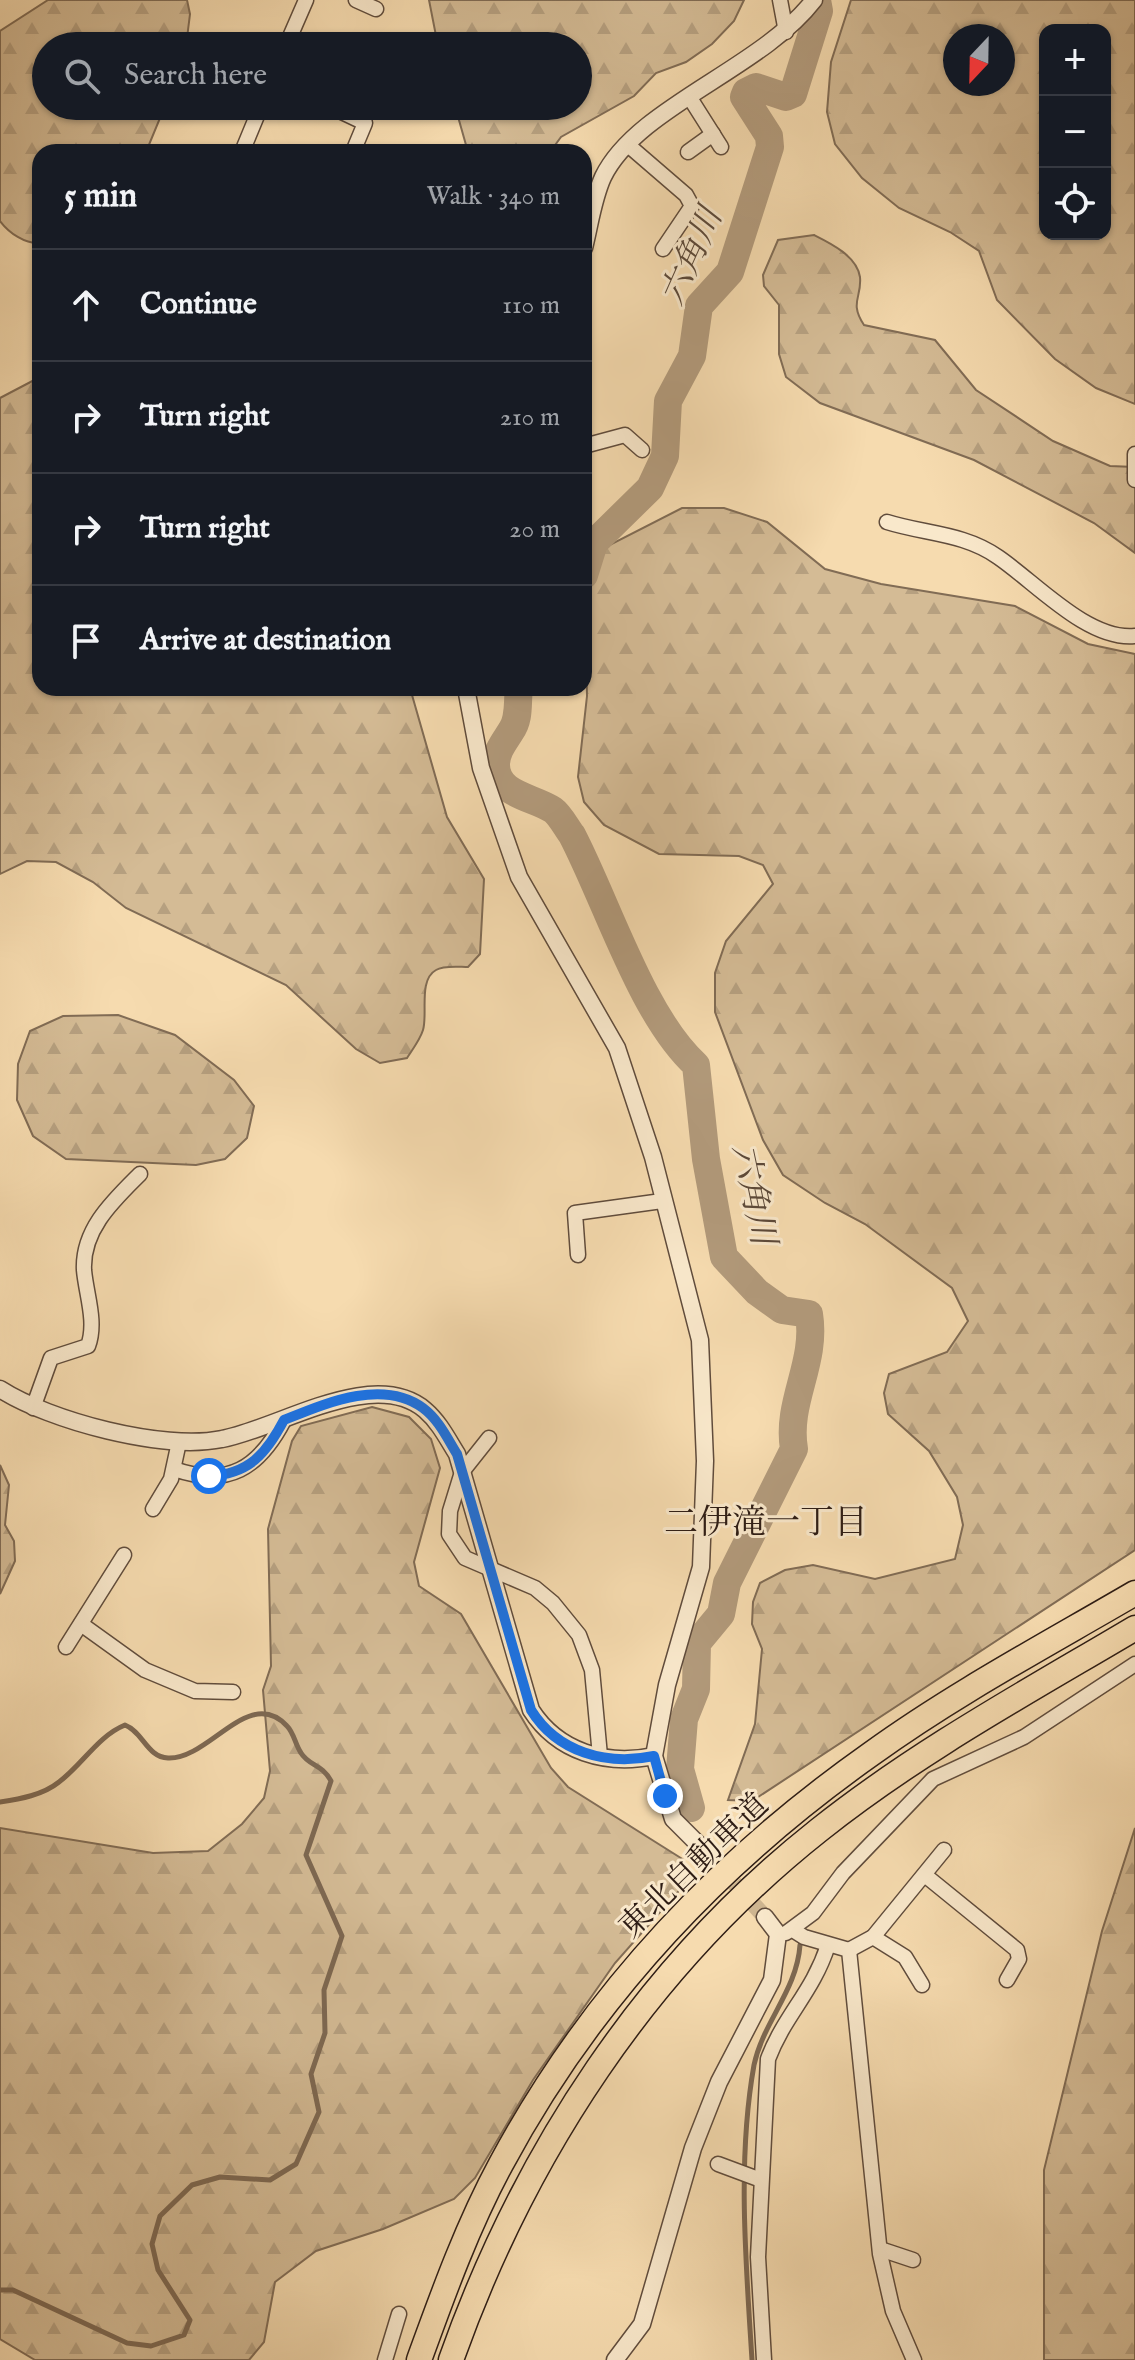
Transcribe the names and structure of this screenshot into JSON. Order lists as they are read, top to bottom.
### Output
{
  "streets": {
    "highway": ["東北自動車道"]
  },
  "districts": ["二伊滝一丁目"],
  "water": ["六角川"],
  "north": "bottom",
  "page": {
    "map_buttons": ["+", "−"],
    "search": "Search here",
    "heading": ["5 min", "Walk · 340 m"],
    "list": [
      ["Continue", "110 m"],
      ["Turn right", "210 m"],
      ["Turn right", "20 m"],
      "Arrive at destination"
    ]
  }
}
